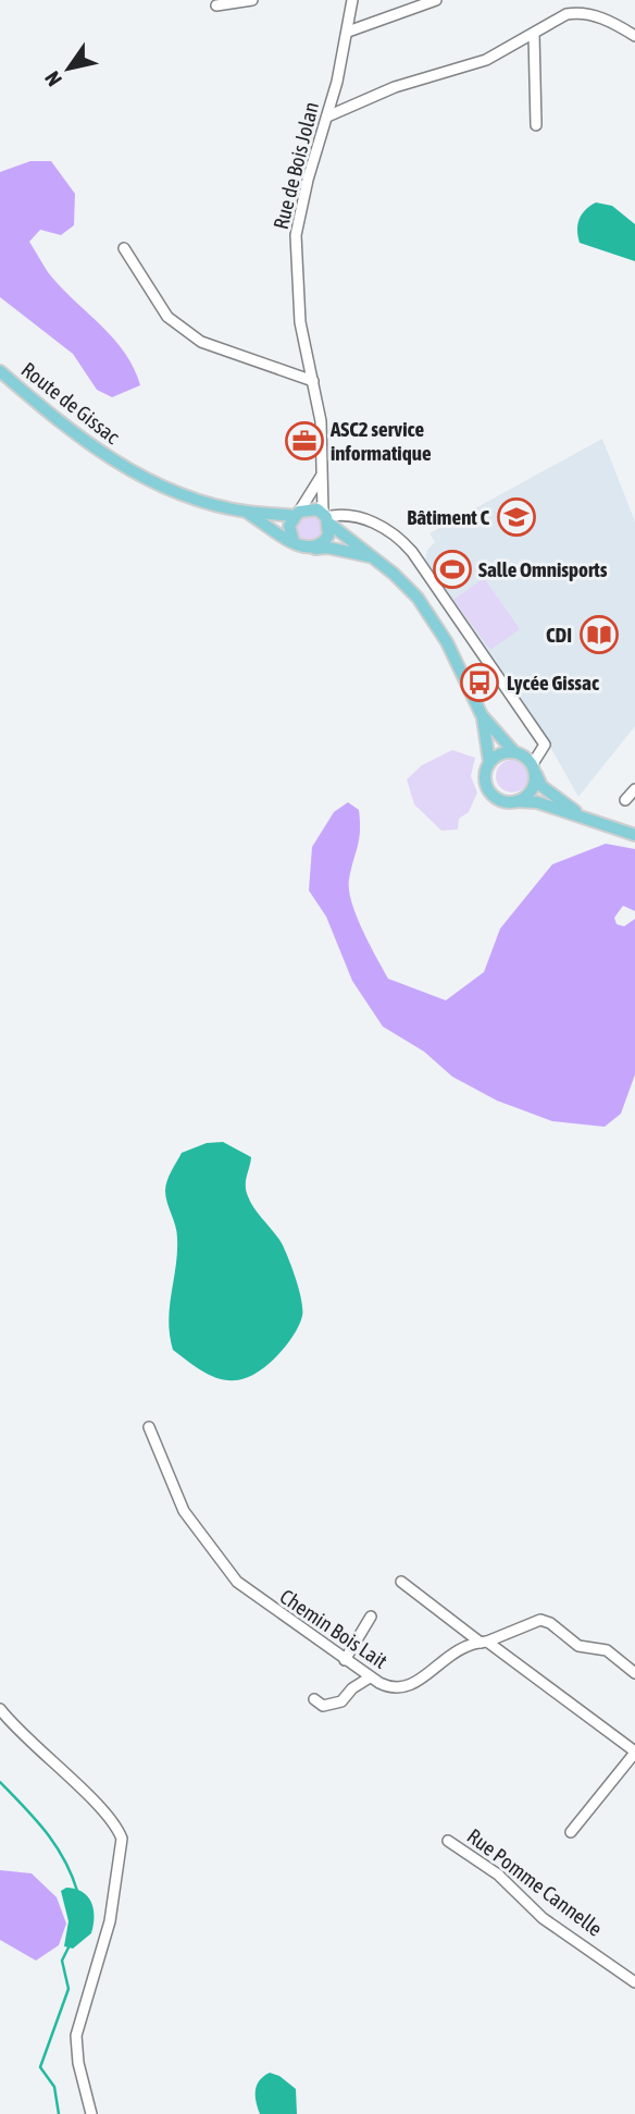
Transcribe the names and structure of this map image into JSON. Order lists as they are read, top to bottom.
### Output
{
  "streets": {
    "main road": ["Route de Gissac"],
    "street": ["Rue de Bois Jolan", "Chemin Bois Lait", "Rue Pomme Cannelle"]
  },
  "crossings": [
    ["Rue de Bois Jolan", "Route de Gissac"]
  ],
  "places": {
    "office": ["ASC2 service informatique"],
    "school or university": ["Bâtiment C"],
    "sports": ["Salle Omnisports"],
    "library": ["CDI"],
    "bus stop": ["Lycée Gissac"]
  },
  "north": "bottom left"
}
